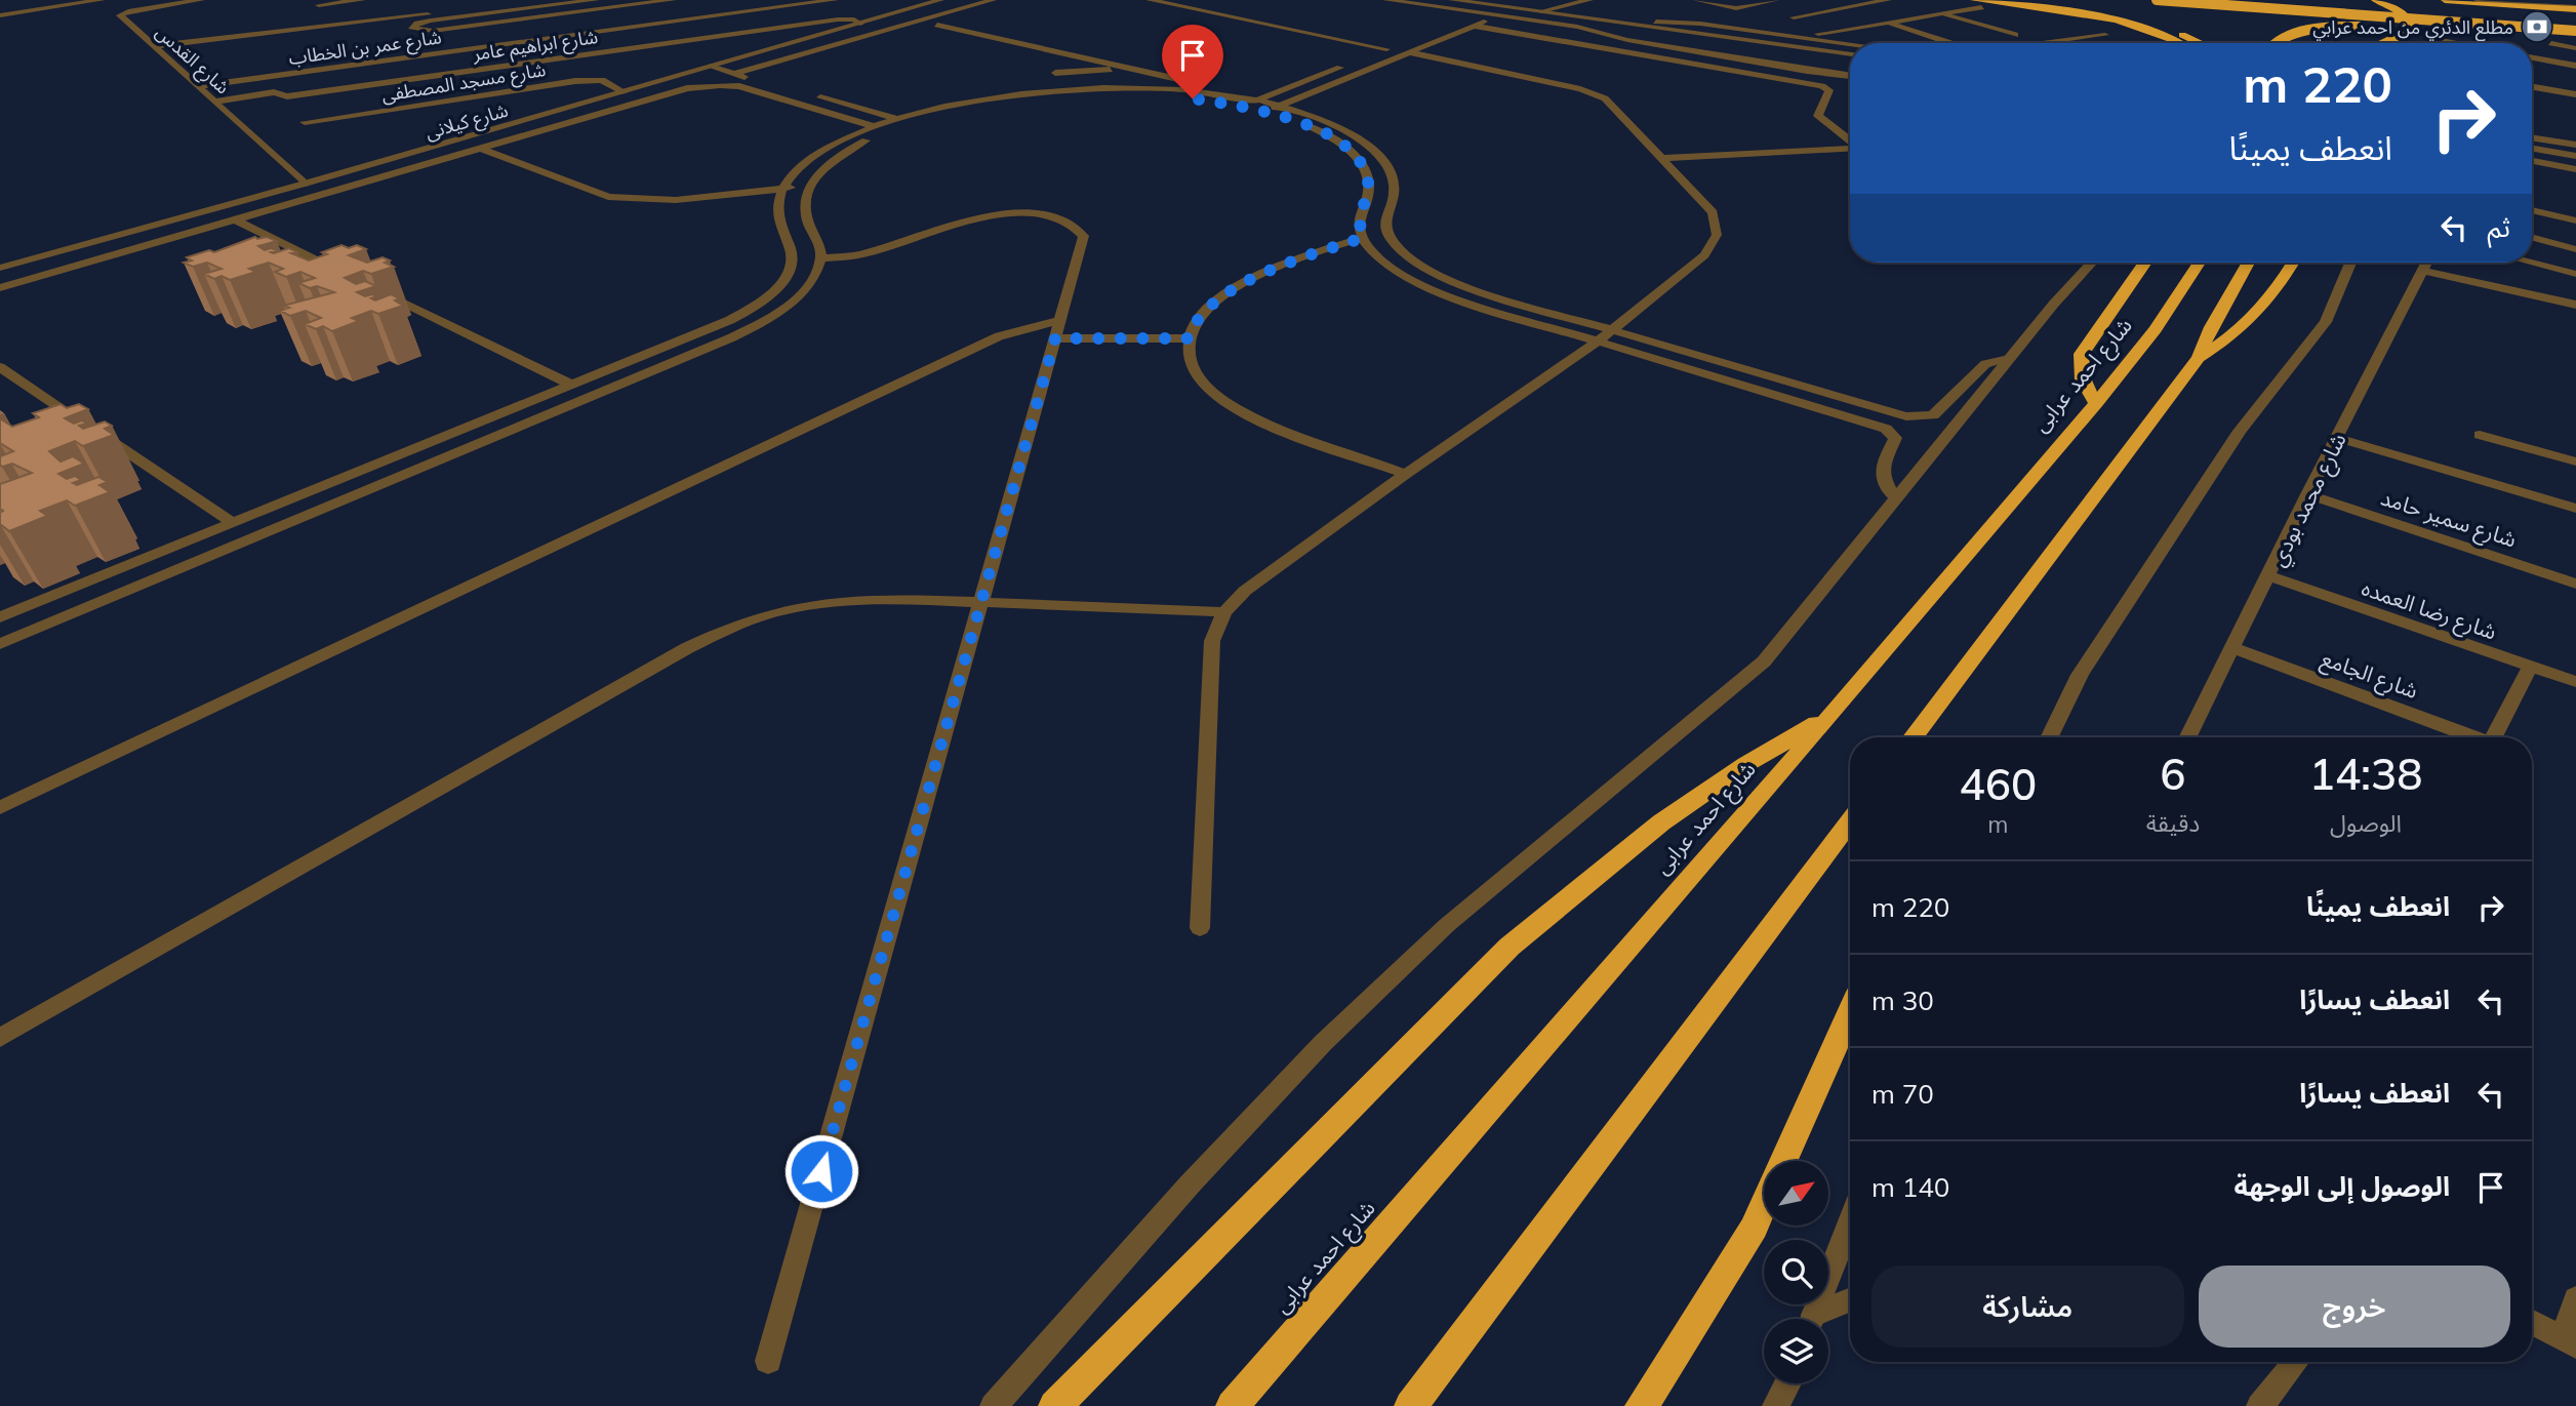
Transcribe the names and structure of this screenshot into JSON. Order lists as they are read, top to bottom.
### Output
{
  "streets": {
    "highway": ["شارع احمد عرابى"],
    "street": [
      "شارع ابراهيم عامر",
      "شارع عمر بن الخطاب",
      "شارع القدس",
      "شارع مسجد المصطفى",
      "شارع كيلانى",
      "شارع محمد بودي",
      "شارع سمير حامد",
      "شارع رضا العمده",
      "شارع الجامع"
    ]
  },
  "crossings": [
    ["شارع ابراهيم عامر", "شارع القدس"],
    ["شارع ابراهيم عامر", "شارع كيلانى"],
    ["شارع عمر بن الخطاب", "شارع القدس"],
    ["شارع القدس", "شارع كيلانى"],
    ["شارع مسجد المصطفى", "شارع كيلانى"],
    ["شارع محمد بودي", "شارع سمير حامد"],
    ["شارع محمد بودي", "شارع رضا العمده"],
    ["شارع محمد بودي", "شارع الجامع"]
  ],
  "places": {
    "bank": ["مطلع الدئري من احمد عرابي"]
  },
  "north": "top right",
  "page": {
    "turn": ["220 m", "انعطف يمينًا"],
    "then": "ثم",
    "eta": [
      "14:38",
      "الوصول",
      "6",
      "دقيقة",
      "460",
      "m"
    ],
    "list": [
      {
        "name": "انعطف يمينًا",
        "value": "220 m"
      },
      {
        "name": "انعطف يسارًا",
        "value": "30 m"
      },
      {
        "name": "انعطف يسارًا",
        "value": "70 m"
      },
      {
        "name": "الوصول إلى الوجهة",
        "value": "140 m"
      }
    ],
    "buttons": ["خروج", "مشاركة"]
  }
}
